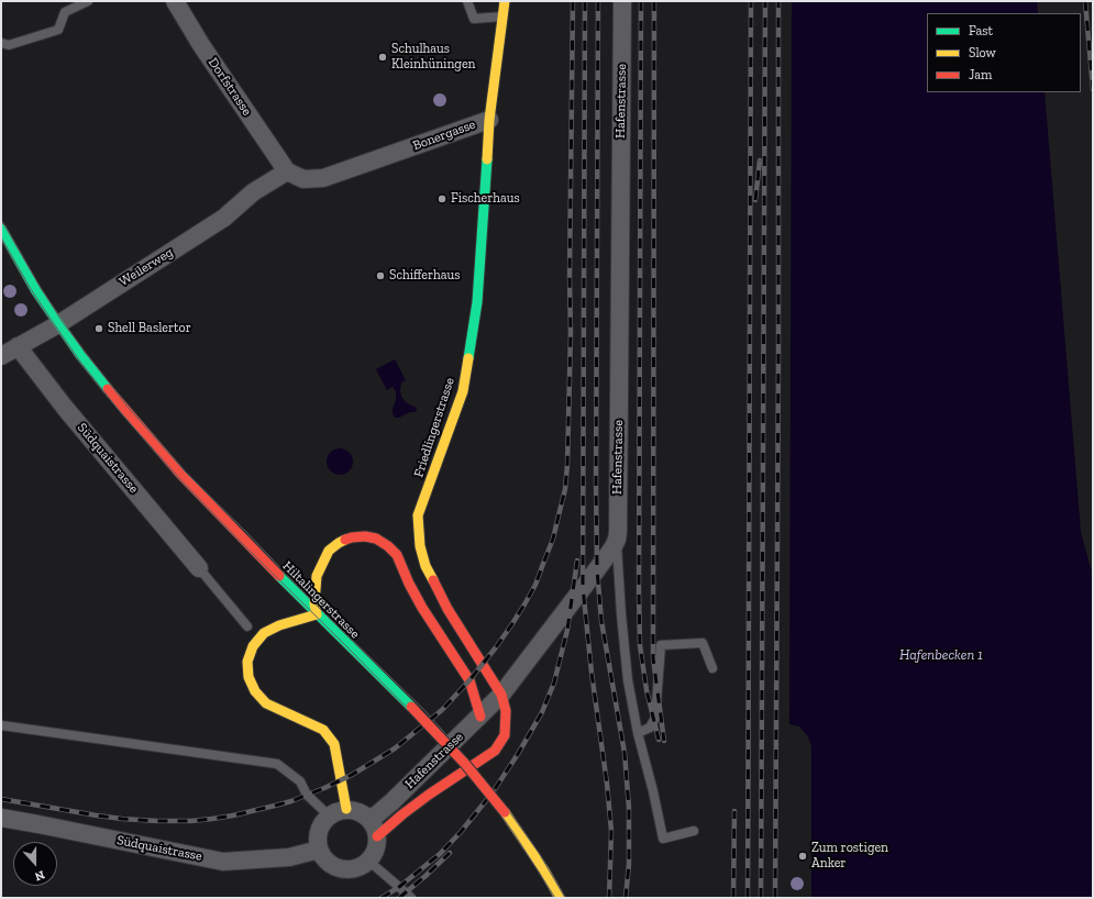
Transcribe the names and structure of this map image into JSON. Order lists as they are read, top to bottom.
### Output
{
  "streets": {
    "main road": ["Bonergasse", "Friedlingerstrasse", "Hiltalingerstrasse"],
    "street": [
      "Dorfstrasse",
      "Hafenstrasse",
      "Weilerweg",
      "Südquaistrasse"
    ]
  },
  "crossings": [
    ["Dorfstrasse", "Bonergasse"],
    ["Dorfstrasse", "Weilerweg"],
    ["Hafenstrasse", "Friedlingerstrasse"],
    ["Hafenstrasse", "Südquaistrasse"],
    ["Bonergasse", "Weilerweg"],
    ["Bonergasse", "Friedlingerstrasse"],
    ["Weilerweg", "Südquaistrasse"],
    ["Weilerweg", "Hiltalingerstrasse"]
  ],
  "water": ["Hafenbecken 1"],
  "places": [
    "Schulhaus Kleinhüningen",
    "Fischerhaus",
    "Schifferhaus",
    "Shell Baslertor",
    "Zum rostigen Anker"
  ],
  "legend": ["Fast", "Slow", "Jam"],
  "north": "bottom"
}
